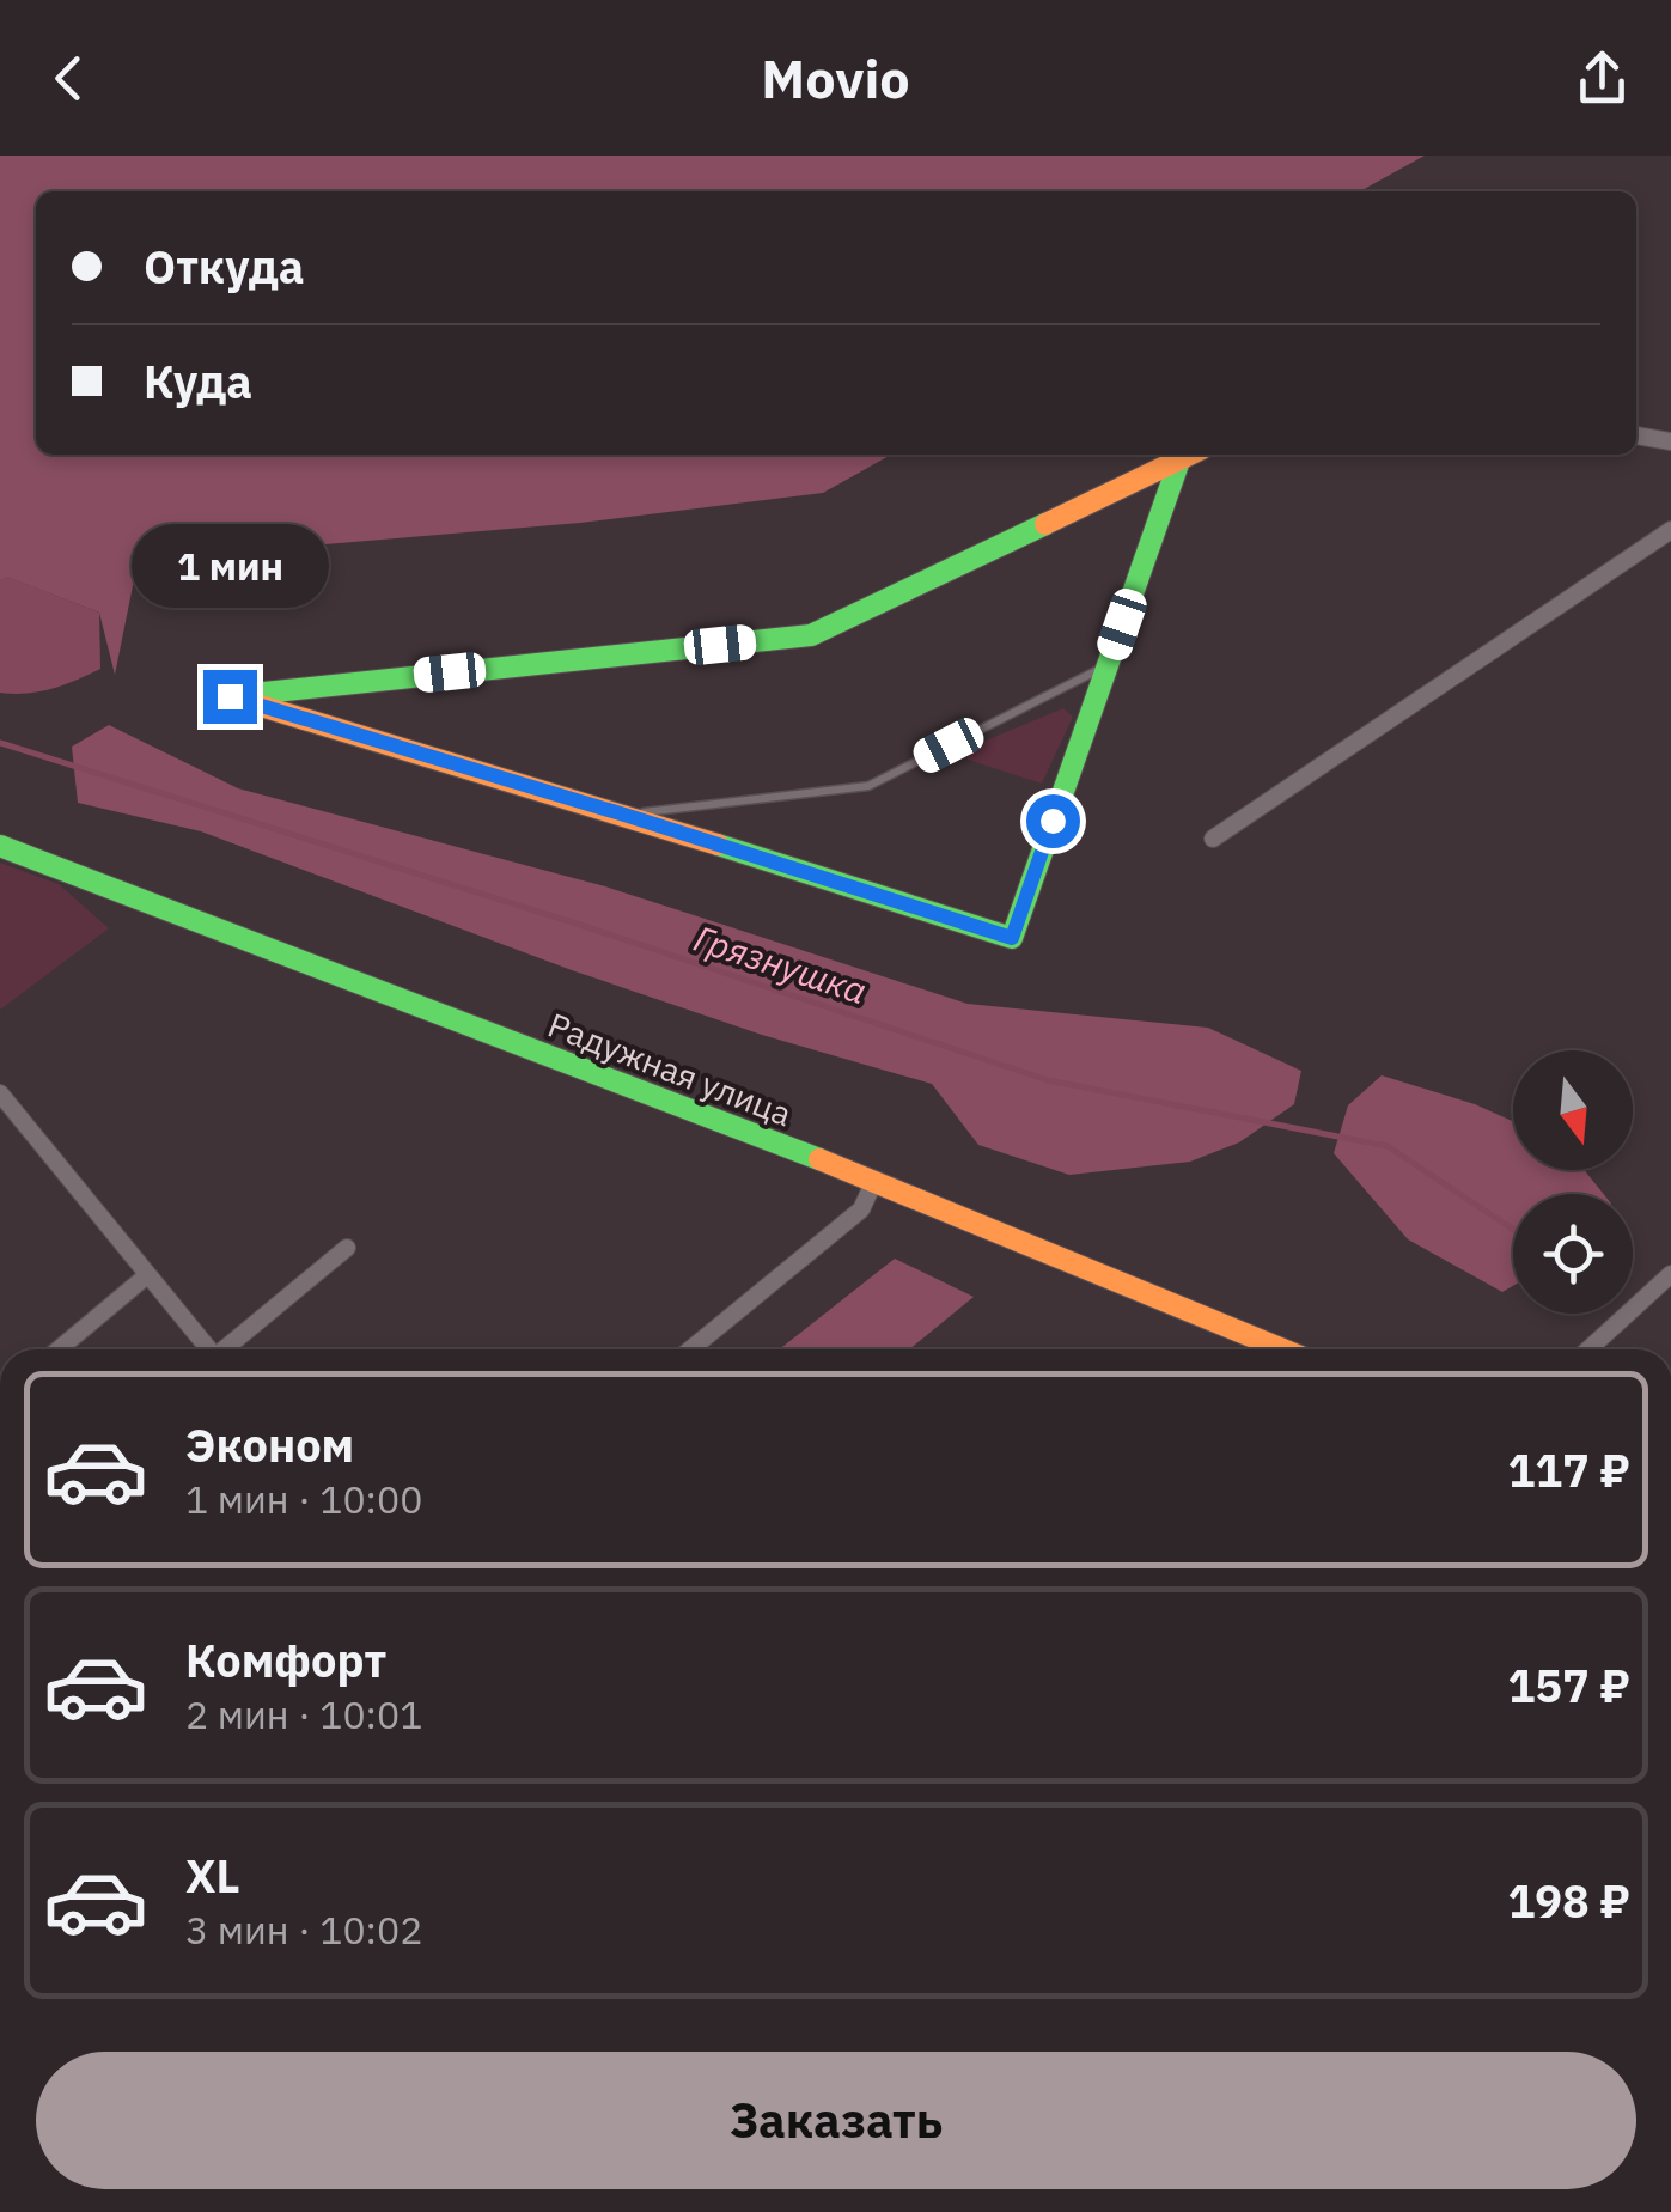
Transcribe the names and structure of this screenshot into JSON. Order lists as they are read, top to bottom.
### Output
{
  "streets": {
    "street": ["Радужная улица"]
  },
  "water": ["Грязнушка"],
  "north": "bottom",
  "page": {
    "header": "Movio",
    "banner": ["Откуда", "Куда"],
    "bubble": "1 мин",
    "list": [
      {
        "name": "Эконом",
        "note": "1 мин · 10:00",
        "value": "117 ₽"
      },
      {
        "name": "Комфорт",
        "note": "2 мин · 10:01",
        "value": "157 ₽"
      },
      {
        "name": "XL",
        "note": "3 мин · 10:02",
        "value": "198 ₽"
      }
    ],
    "buttons": "Заказать"
  }
}
